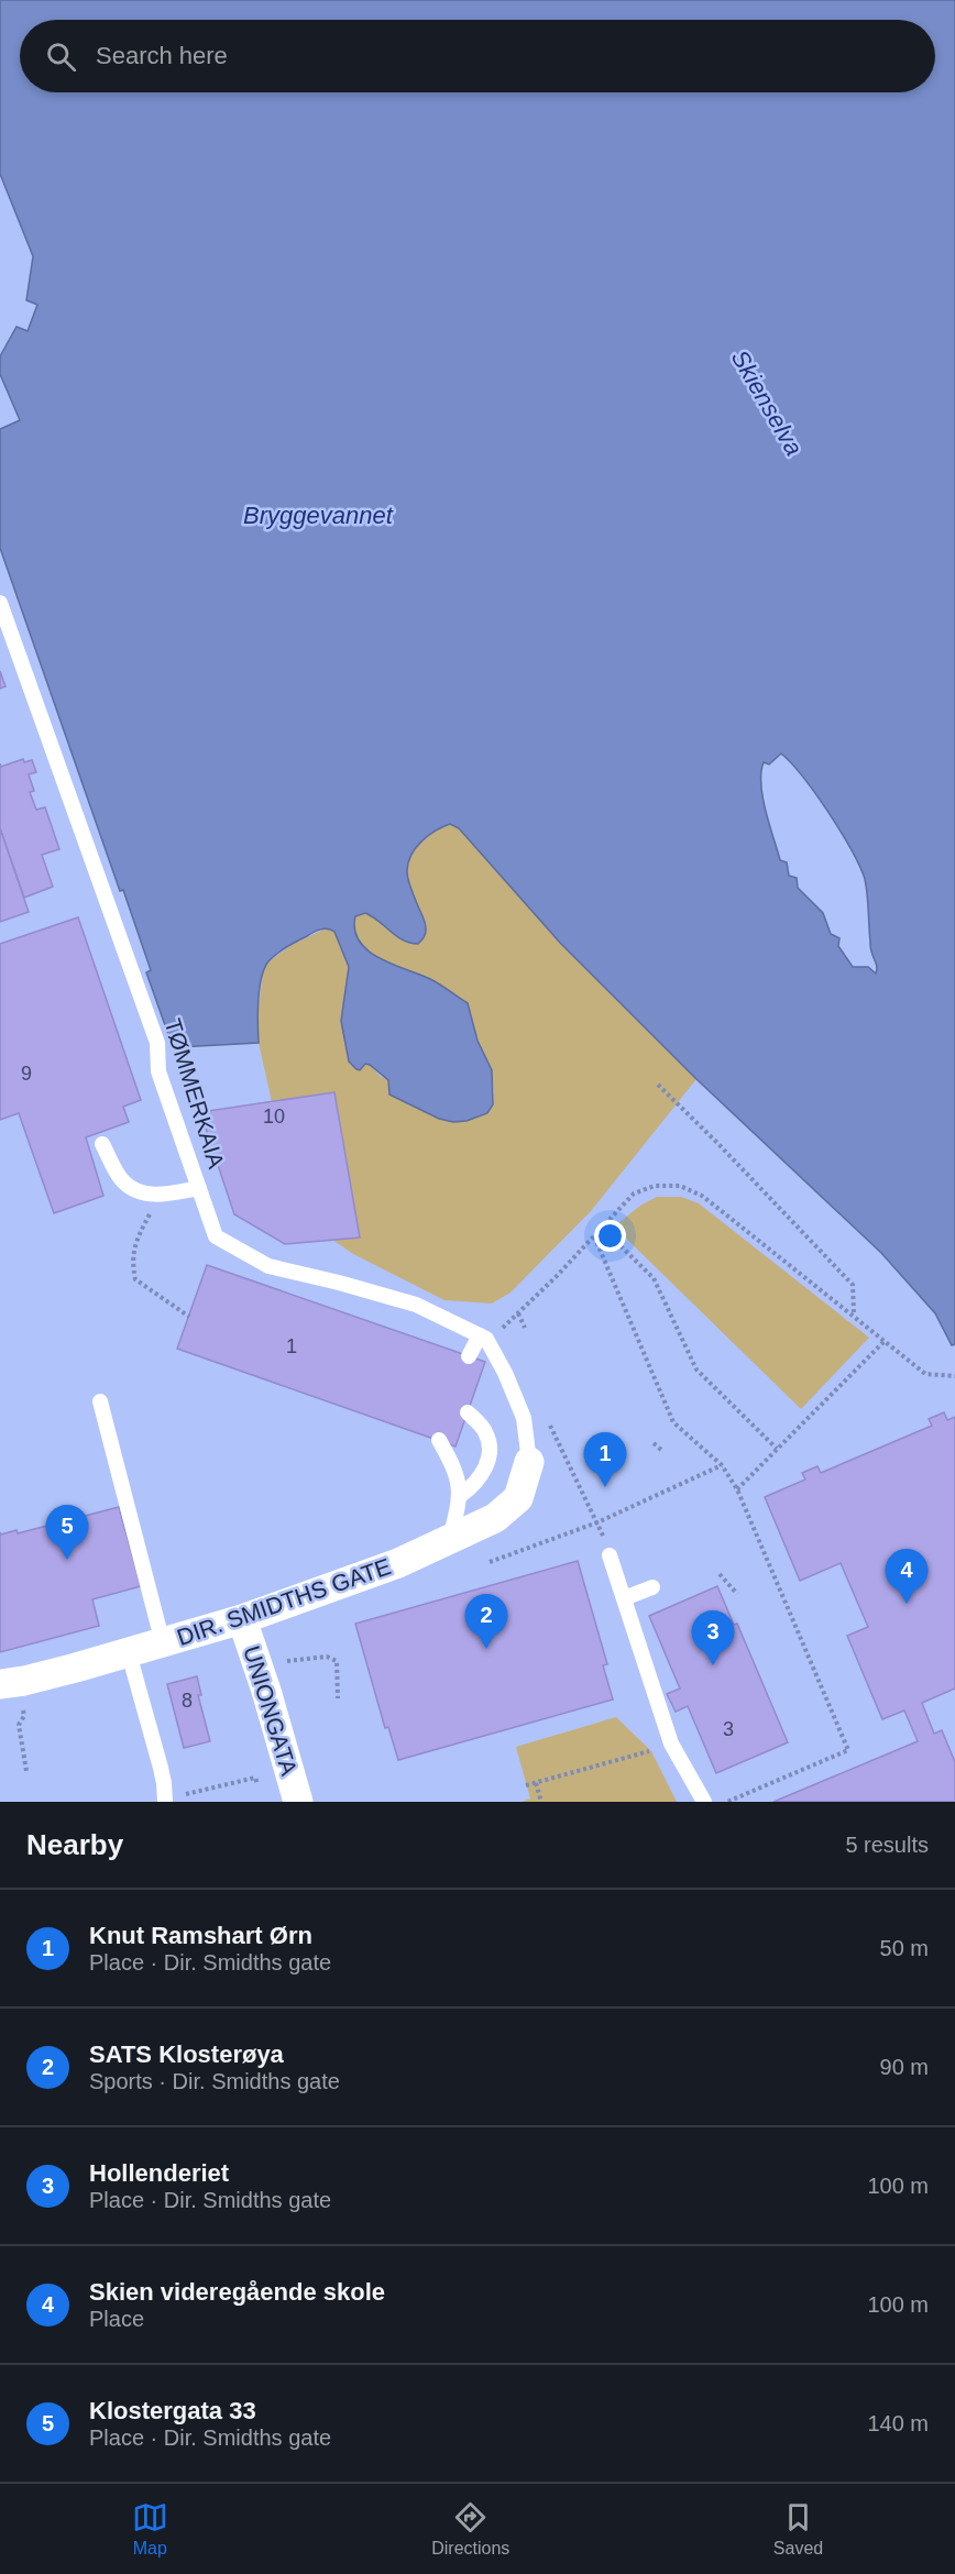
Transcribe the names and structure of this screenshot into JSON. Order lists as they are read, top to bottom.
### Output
{
  "streets": {
    "street": ["DIR. SMIDTHS GATE", "UNIONGATA"],
    "lane": ["TØMMERKAIA"]
  },
  "crossings": [
    ["DIR. SMIDTHS GATE", "UNIONGATA"]
  ],
  "water": ["Skienselva", "Bryggevannet"],
  "house_numbers": [
    "9",
    "10",
    "1",
    "8",
    "3"
  ],
  "page": {
    "search": "Search here",
    "pins": [
      "1",
      "5",
      "4",
      "2",
      "3"
    ],
    "heading": ["Nearby", "5 results"],
    "list": [
      {
        "mark": "1",
        "name": "Knut Ramshart Ørn",
        "note": "Place · Dir. Smidths gate",
        "value": "50 m"
      },
      {
        "mark": "2",
        "name": "SATS Klosterøya",
        "note": "Sports · Dir. Smidths gate",
        "value": "90 m"
      },
      {
        "mark": "3",
        "name": "Hollenderiet",
        "note": "Place · Dir. Smidths gate",
        "value": "100 m"
      },
      {
        "mark": "4",
        "name": "Skien videregående skole",
        "note": "Place",
        "value": "100 m"
      },
      {
        "mark": "5",
        "name": "Klostergata 33",
        "note": "Place · Dir. Smidths gate",
        "value": "140 m"
      }
    ],
    "nav": ["Map", "Directions", "Saved"]
  }
}
